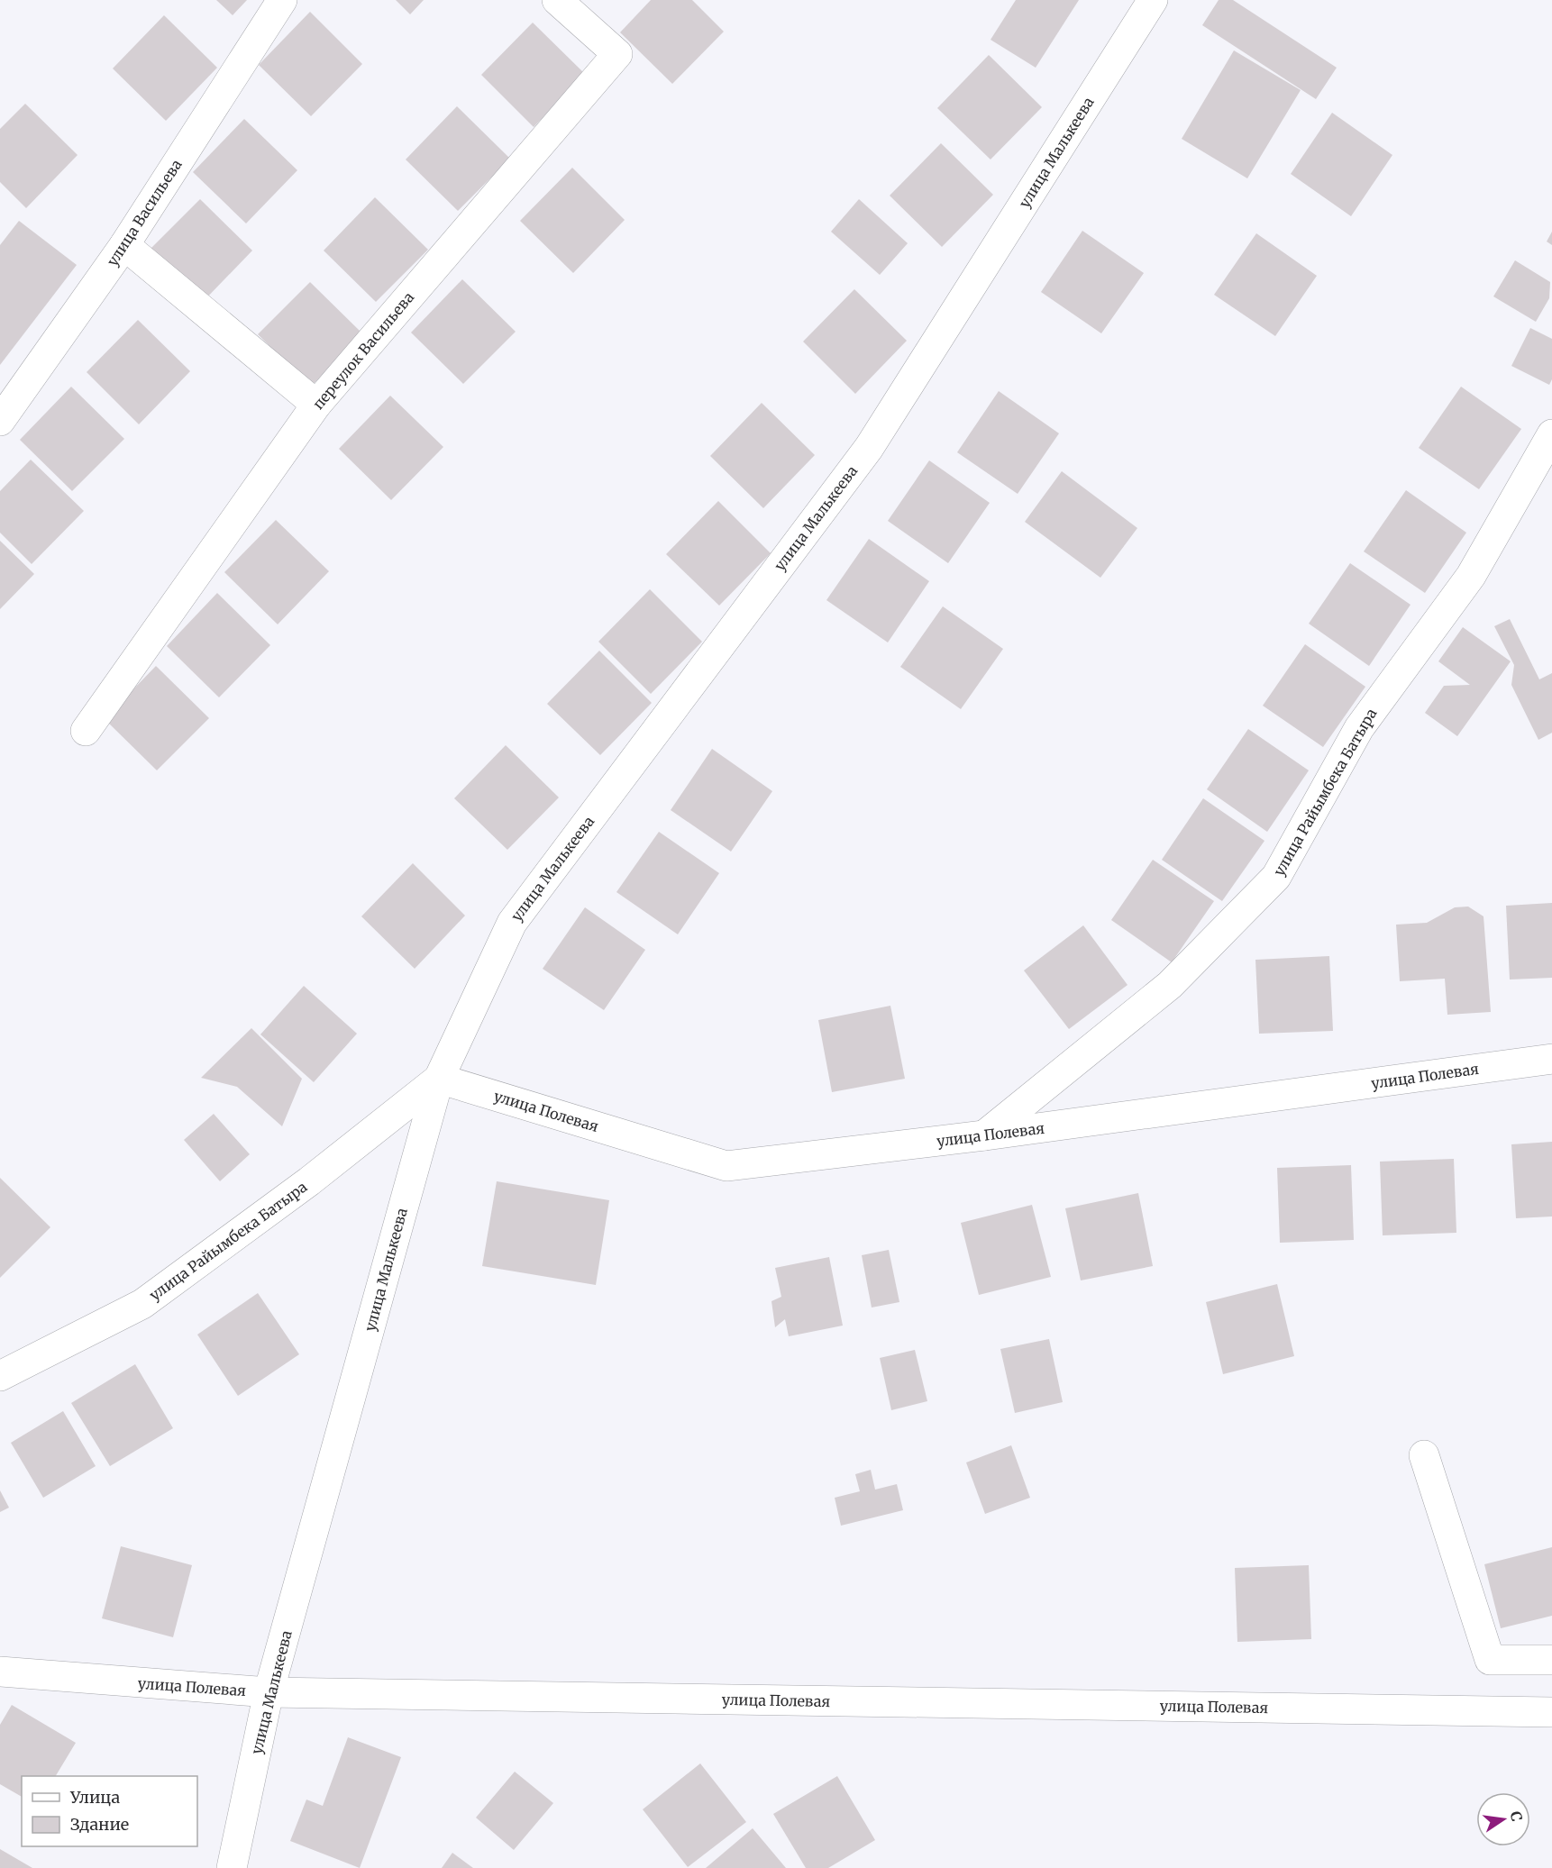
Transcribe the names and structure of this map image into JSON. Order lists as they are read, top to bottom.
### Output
{
  "streets": {
    "street": [
      "улица Малькеева",
      "улица Васильева",
      "переулок Васильева",
      "улица Райымбека Батыра",
      "улица Полевая"
    ]
  },
  "crossings": [
    ["улица Малькеева", "улица Райымбека Батыра"],
    ["улица Малькеева", "улица Полевая"],
    ["улица Райымбека Батыра", "улица Полевая"]
  ],
  "legend": ["Улица", "Здание"],
  "north": "right"
}
